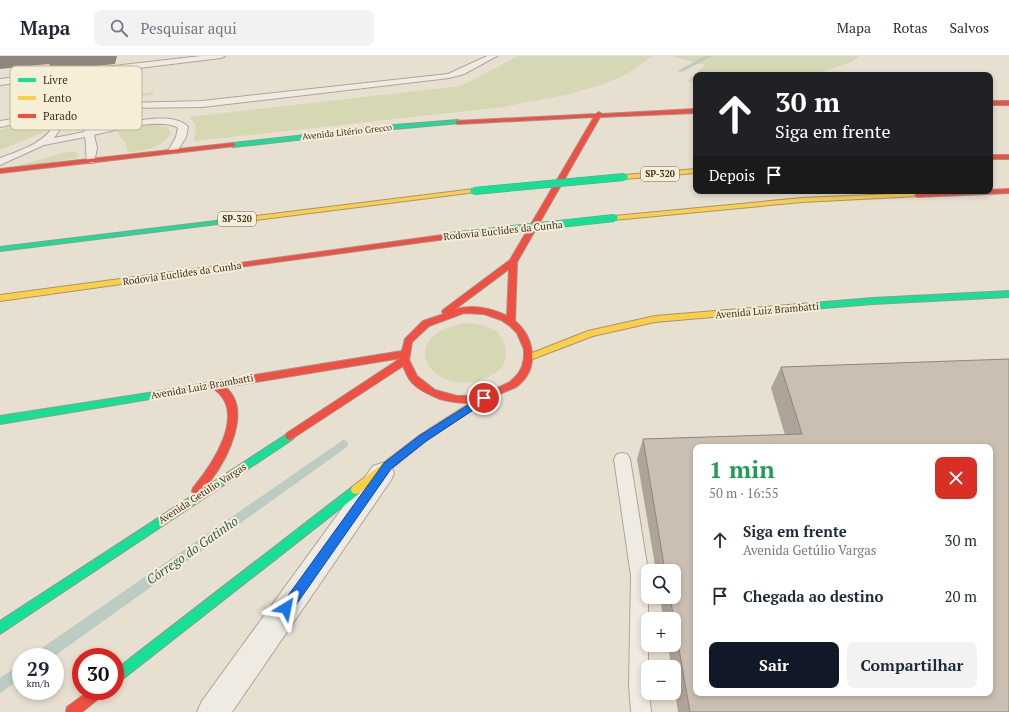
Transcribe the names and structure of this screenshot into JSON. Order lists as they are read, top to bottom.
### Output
{
  "streets": {
    "main road": [
      "Avenida Litério Grecco",
      "SP-320",
      "Rodovia Euclides da Cunha",
      "Avenida Luiz Brambatti",
      "Avenida Getúlio Vargas"
    ]
  },
  "crossings": [
    ["Avenida Luiz Brambatti", "Avenida Getúlio Vargas"]
  ],
  "water": ["Córrego do Gatinho"],
  "legend": ["Livre", "Lento", "Parado"],
  "page": {
    "header": "Mapa",
    "search": "Pesquisar aqui",
    "nav": ["Mapa", "Rotas", "Salvos"],
    "turn": ["30 m", "Siga em frente"],
    "then": "Depois",
    "heading": ["1 min", "50 m · 16:55"],
    "list": [
      {
        "name": "Siga em frente",
        "note": "Avenida Getúlio Vargas",
        "value": "30 m"
      },
      {
        "name": "Chegada ao destino",
        "value": "20 m"
      }
    ],
    "map_buttons": ["+", "−"],
    "buttons": ["Sair", "Compartilhar"],
    "speed": "29 km/h",
    "limit": "30"
  }
}
